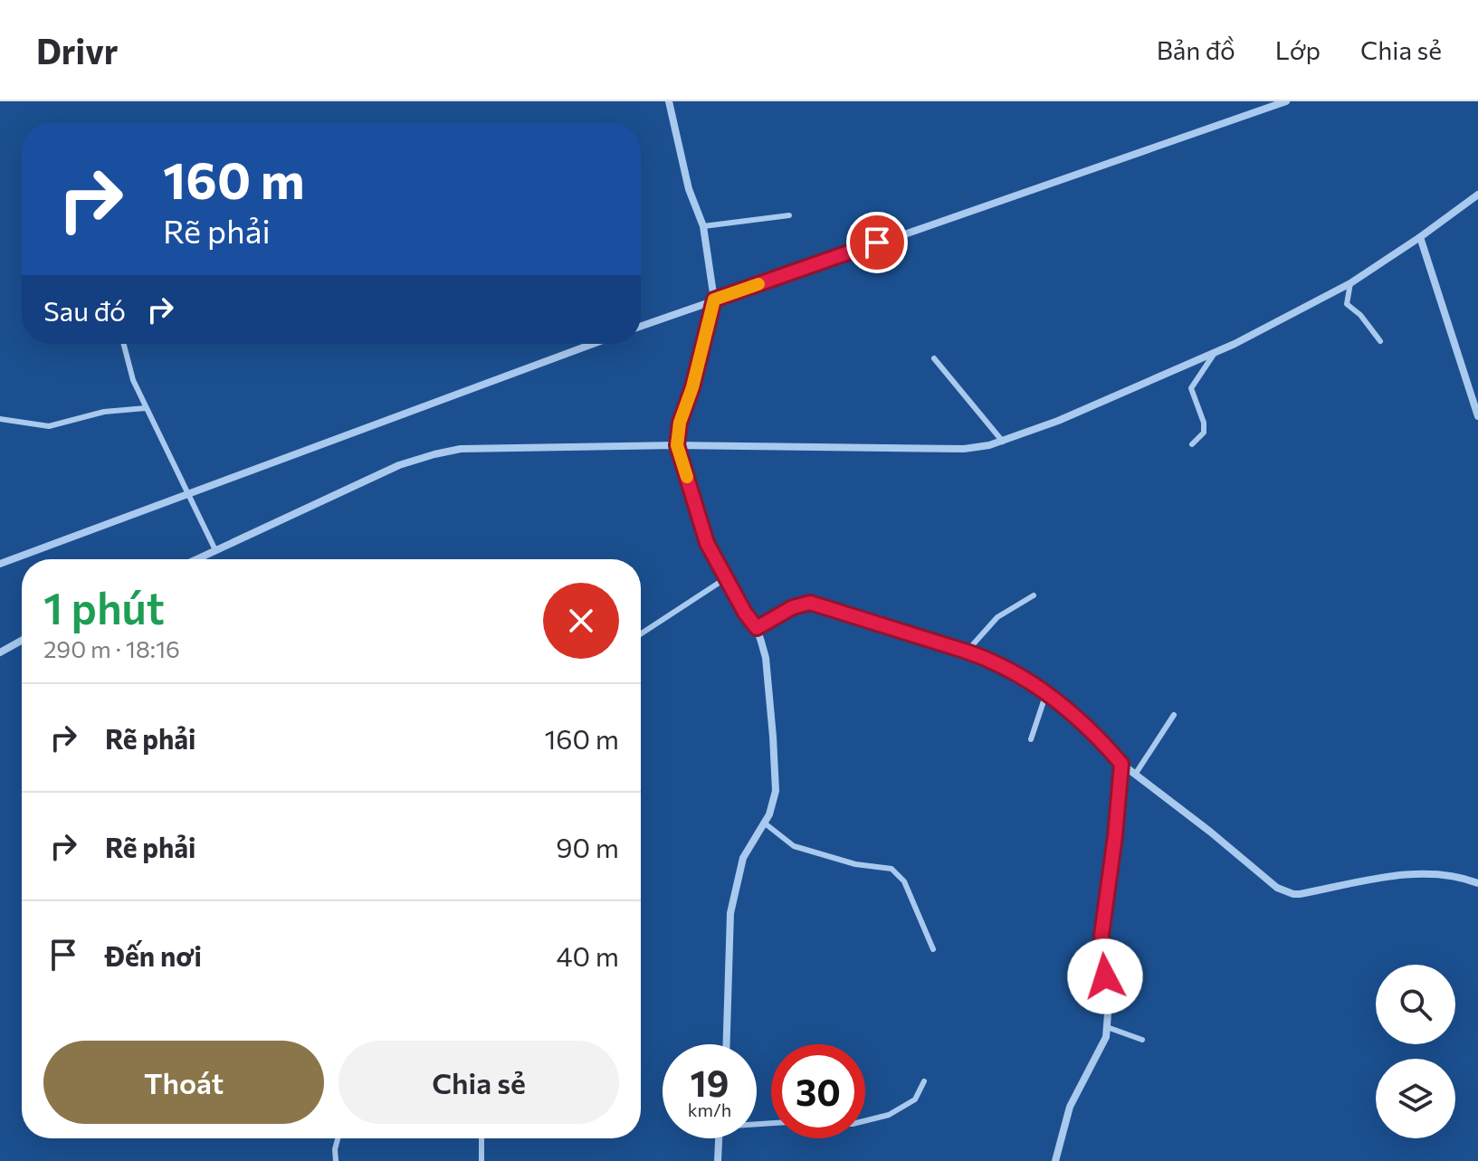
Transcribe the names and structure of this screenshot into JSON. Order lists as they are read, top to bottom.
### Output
{
  "page": {
    "header": "Drivr",
    "nav": ["Bản đồ", "Lớp", "Chia sẻ"],
    "turn": ["160 m", "Rẽ phải"],
    "then": "Sau đó",
    "heading": ["1 phút", "290 m · 18:16"],
    "list": [
      {
        "name": "Rẽ phải",
        "value": "160 m"
      },
      {
        "name": "Rẽ phải",
        "value": "90 m"
      },
      {
        "name": "Đến nơi",
        "value": "40 m"
      }
    ],
    "buttons": ["Thoát", "Chia sẻ"],
    "speed": "19 km/h",
    "limit": "30"
  }
}
